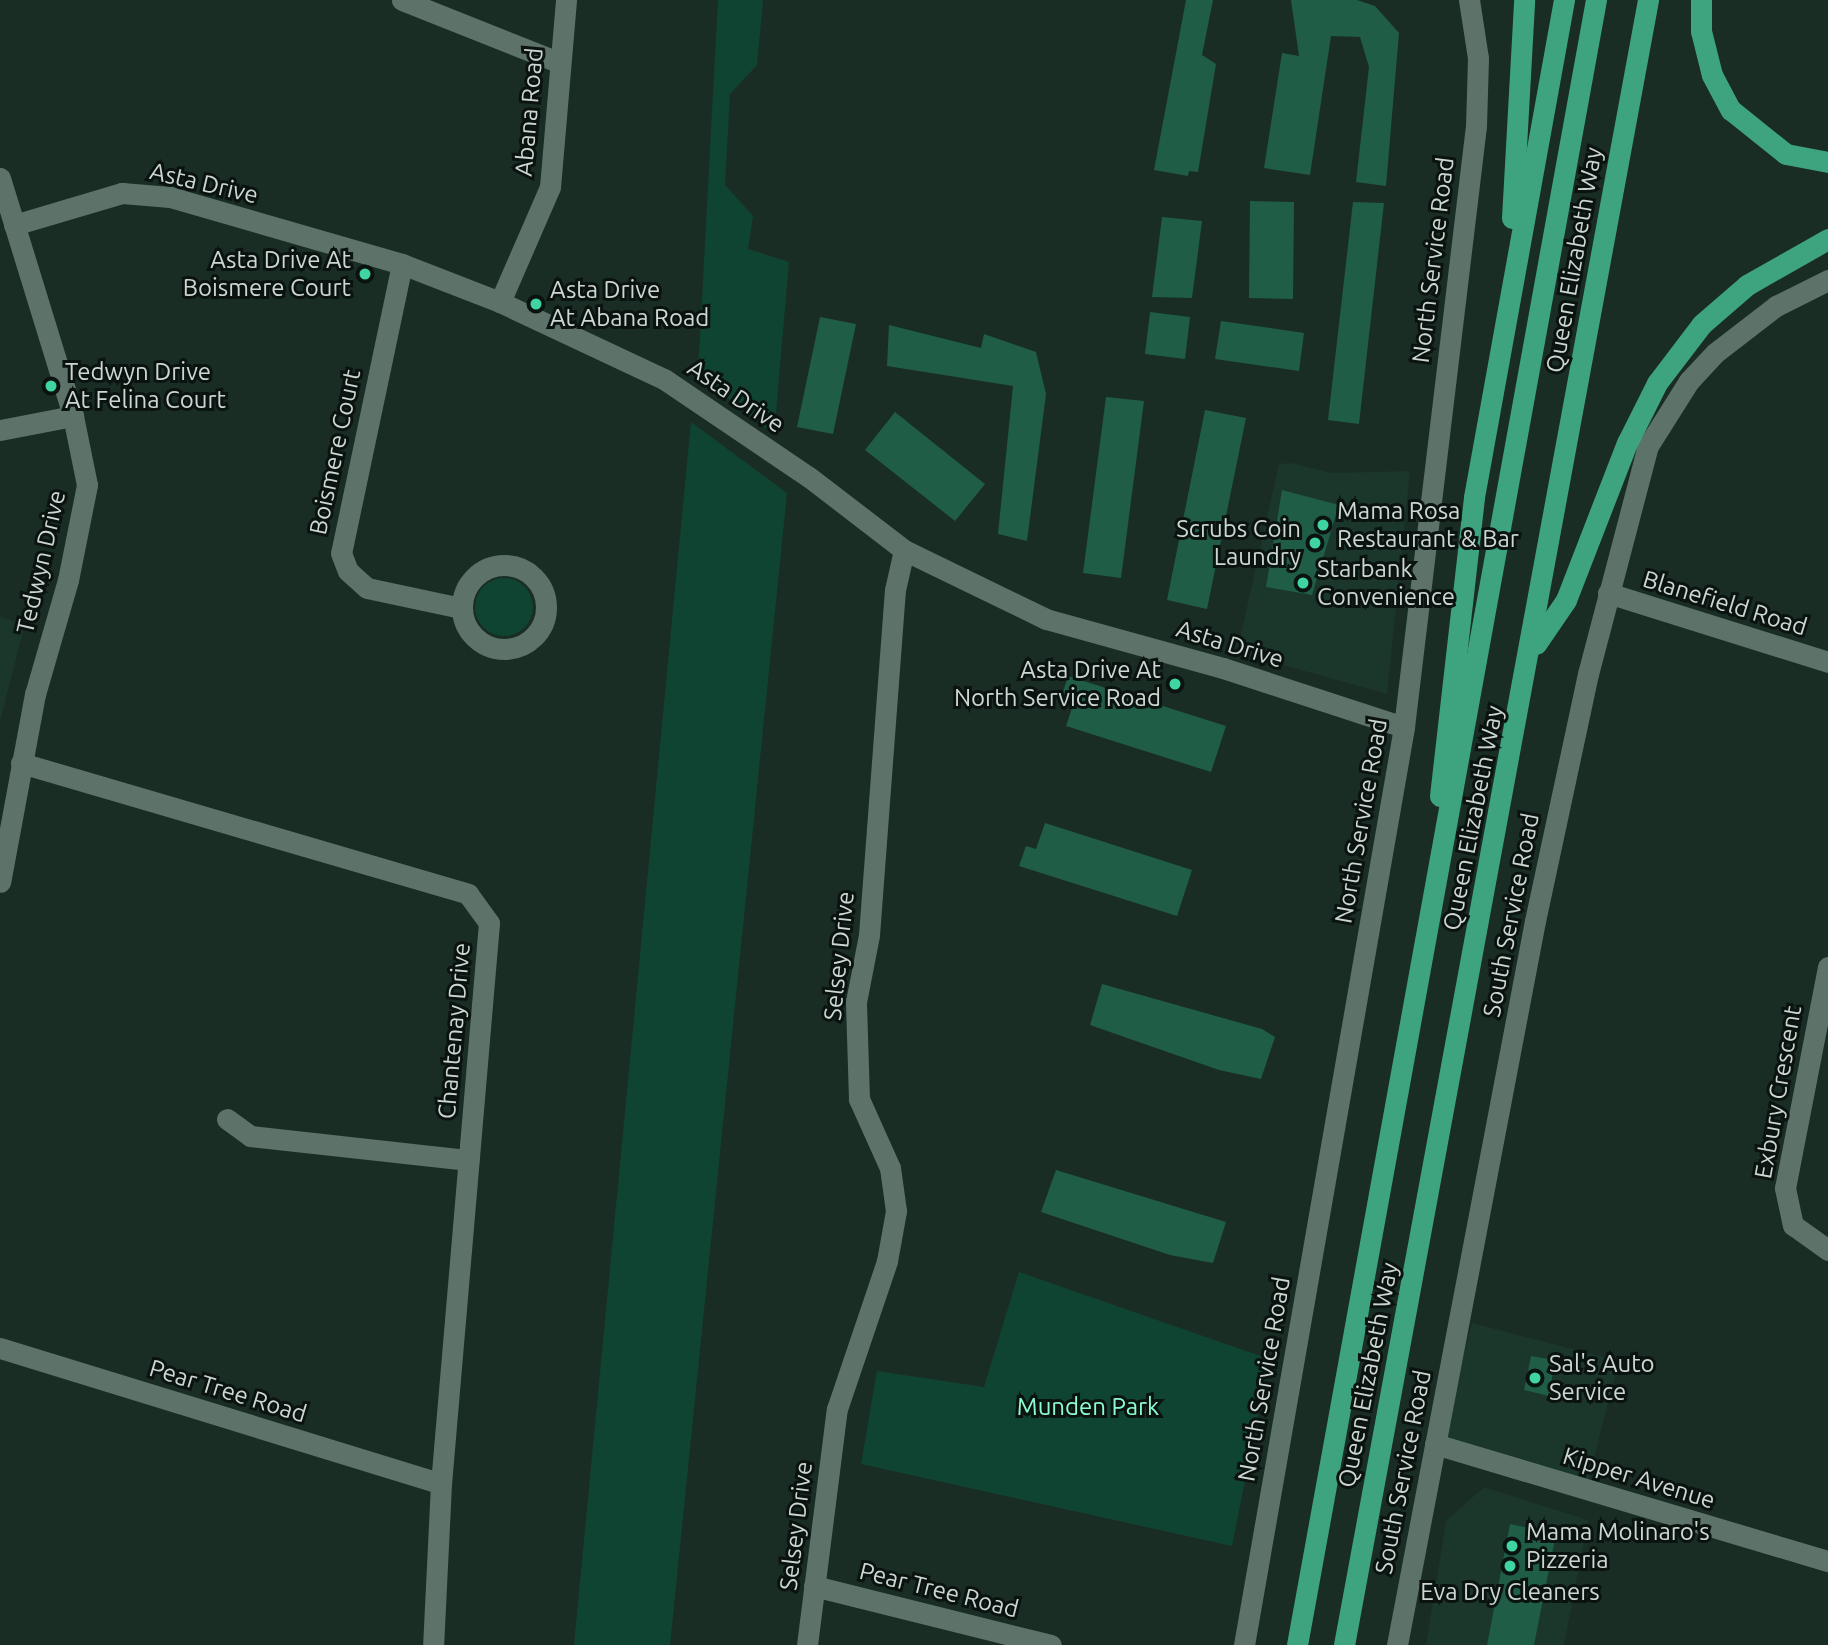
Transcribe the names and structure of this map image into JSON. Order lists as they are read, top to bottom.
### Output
{
  "streets": {
    "highway": ["Queen Elizabeth Way"],
    "street": [
      "Abana Road",
      "Asta Drive",
      "North Service Road",
      "Boismere Court",
      "Tedwyn Drive",
      "Blanefield Road",
      "South Service Road",
      "Selsey Drive",
      "Chantenay Drive",
      "Exbury Crescent",
      "Pear Tree Road",
      "Kipper Avenue"
    ]
  },
  "crossings": [
    ["Abana Road", "Asta Drive"],
    ["Asta Drive", "North Service Road"],
    ["Asta Drive", "Boismere Court"],
    ["Asta Drive", "Tedwyn Drive"],
    ["Asta Drive", "Selsey Drive"],
    ["Tedwyn Drive", "Chantenay Drive"],
    ["Blanefield Road", "South Service Road"],
    ["South Service Road", "Kipper Avenue"],
    ["Selsey Drive", "Pear Tree Road"],
    ["Chantenay Drive", "Pear Tree Road"]
  ],
  "parks": ["Munden Park"],
  "places": [
    "Asta Drive At Boismere Court",
    "Asta Drive At Abana Road",
    "Tedwyn Drive At Felina Court",
    "Mama Rosa Restaurant & Bar",
    "Scrubs Coin Laundry",
    "Starbank Convenience",
    "Asta Drive At North Service Road",
    "Sal's Auto Service",
    "Mama Molinaro's Pizzeria",
    "Eva Dry Cleaners"
  ]
}
